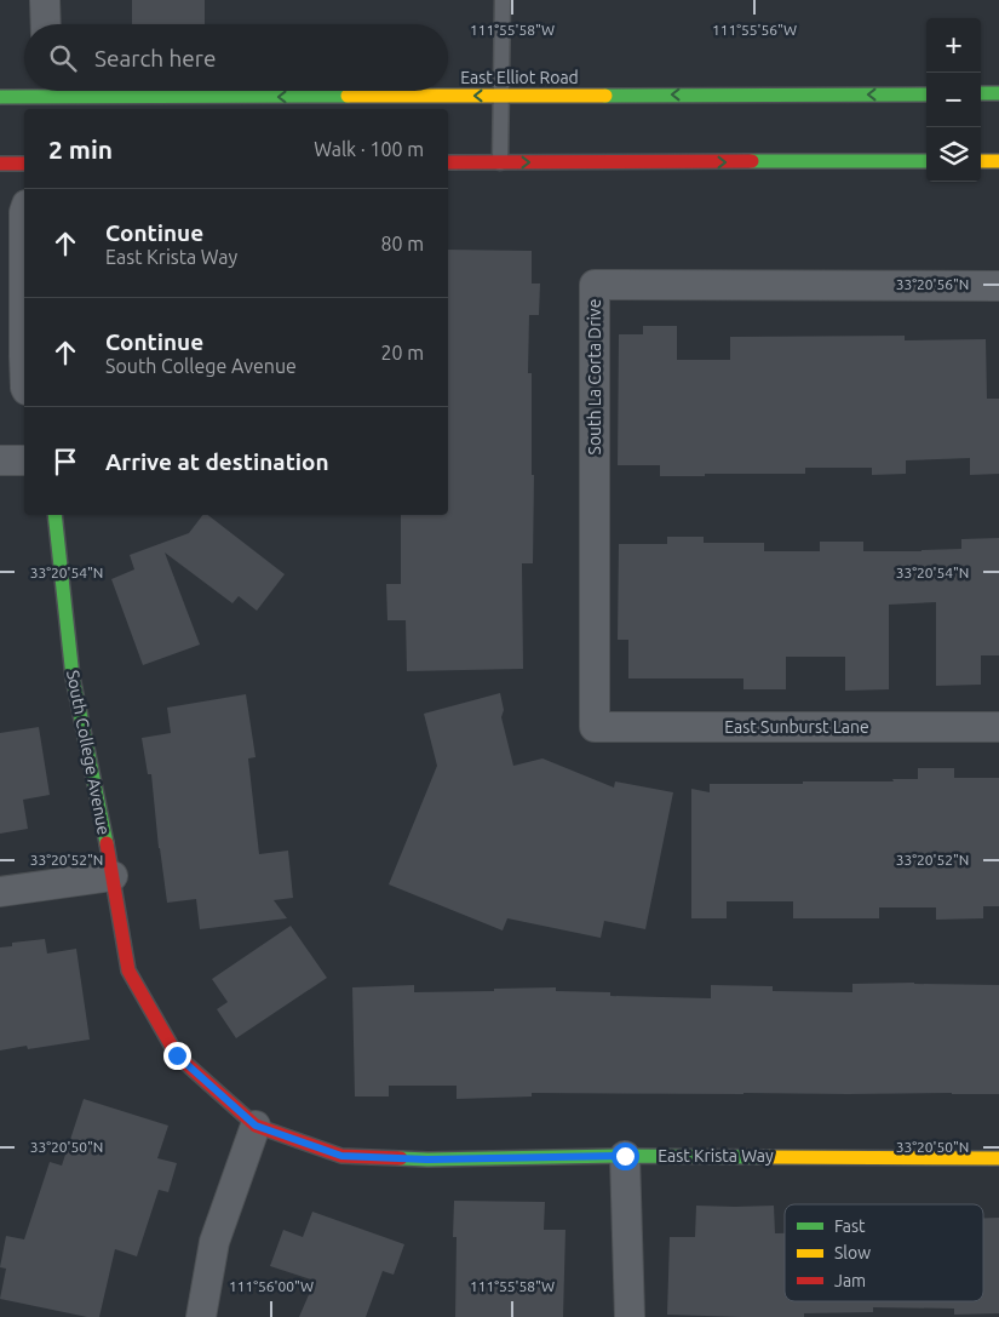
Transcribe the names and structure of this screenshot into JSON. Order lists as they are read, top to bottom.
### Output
{
  "streets": {
    "main road": ["East Elliot Road", "South College Avenue", "East Krista Way"],
    "street": ["South La Corta Drive", "East Sunburst Lane"]
  },
  "crossings": [
    ["South La Corta Drive", "East Sunburst Lane"],
    ["South College Avenue", "East Krista Way"]
  ],
  "legend": ["Fast", "Slow", "Jam"],
  "page": {
    "map_buttons": ["+", "−"],
    "search": "Search here",
    "heading": ["2 min", "Walk · 100 m"],
    "list": [
      ["Continue", "East Krista Way", "80 m"],
      ["Continue", "South College Avenue", "20 m"],
      "Arrive at destination"
    ]
  },
  "coordinates": [
    "111°55'58\"W",
    "111°55'56\"W",
    "33°20'56\"N",
    "33°20'54\"N",
    "33°20'52\"N",
    "33°20'50\"N",
    "111°56'00\"W"
  ]
}
